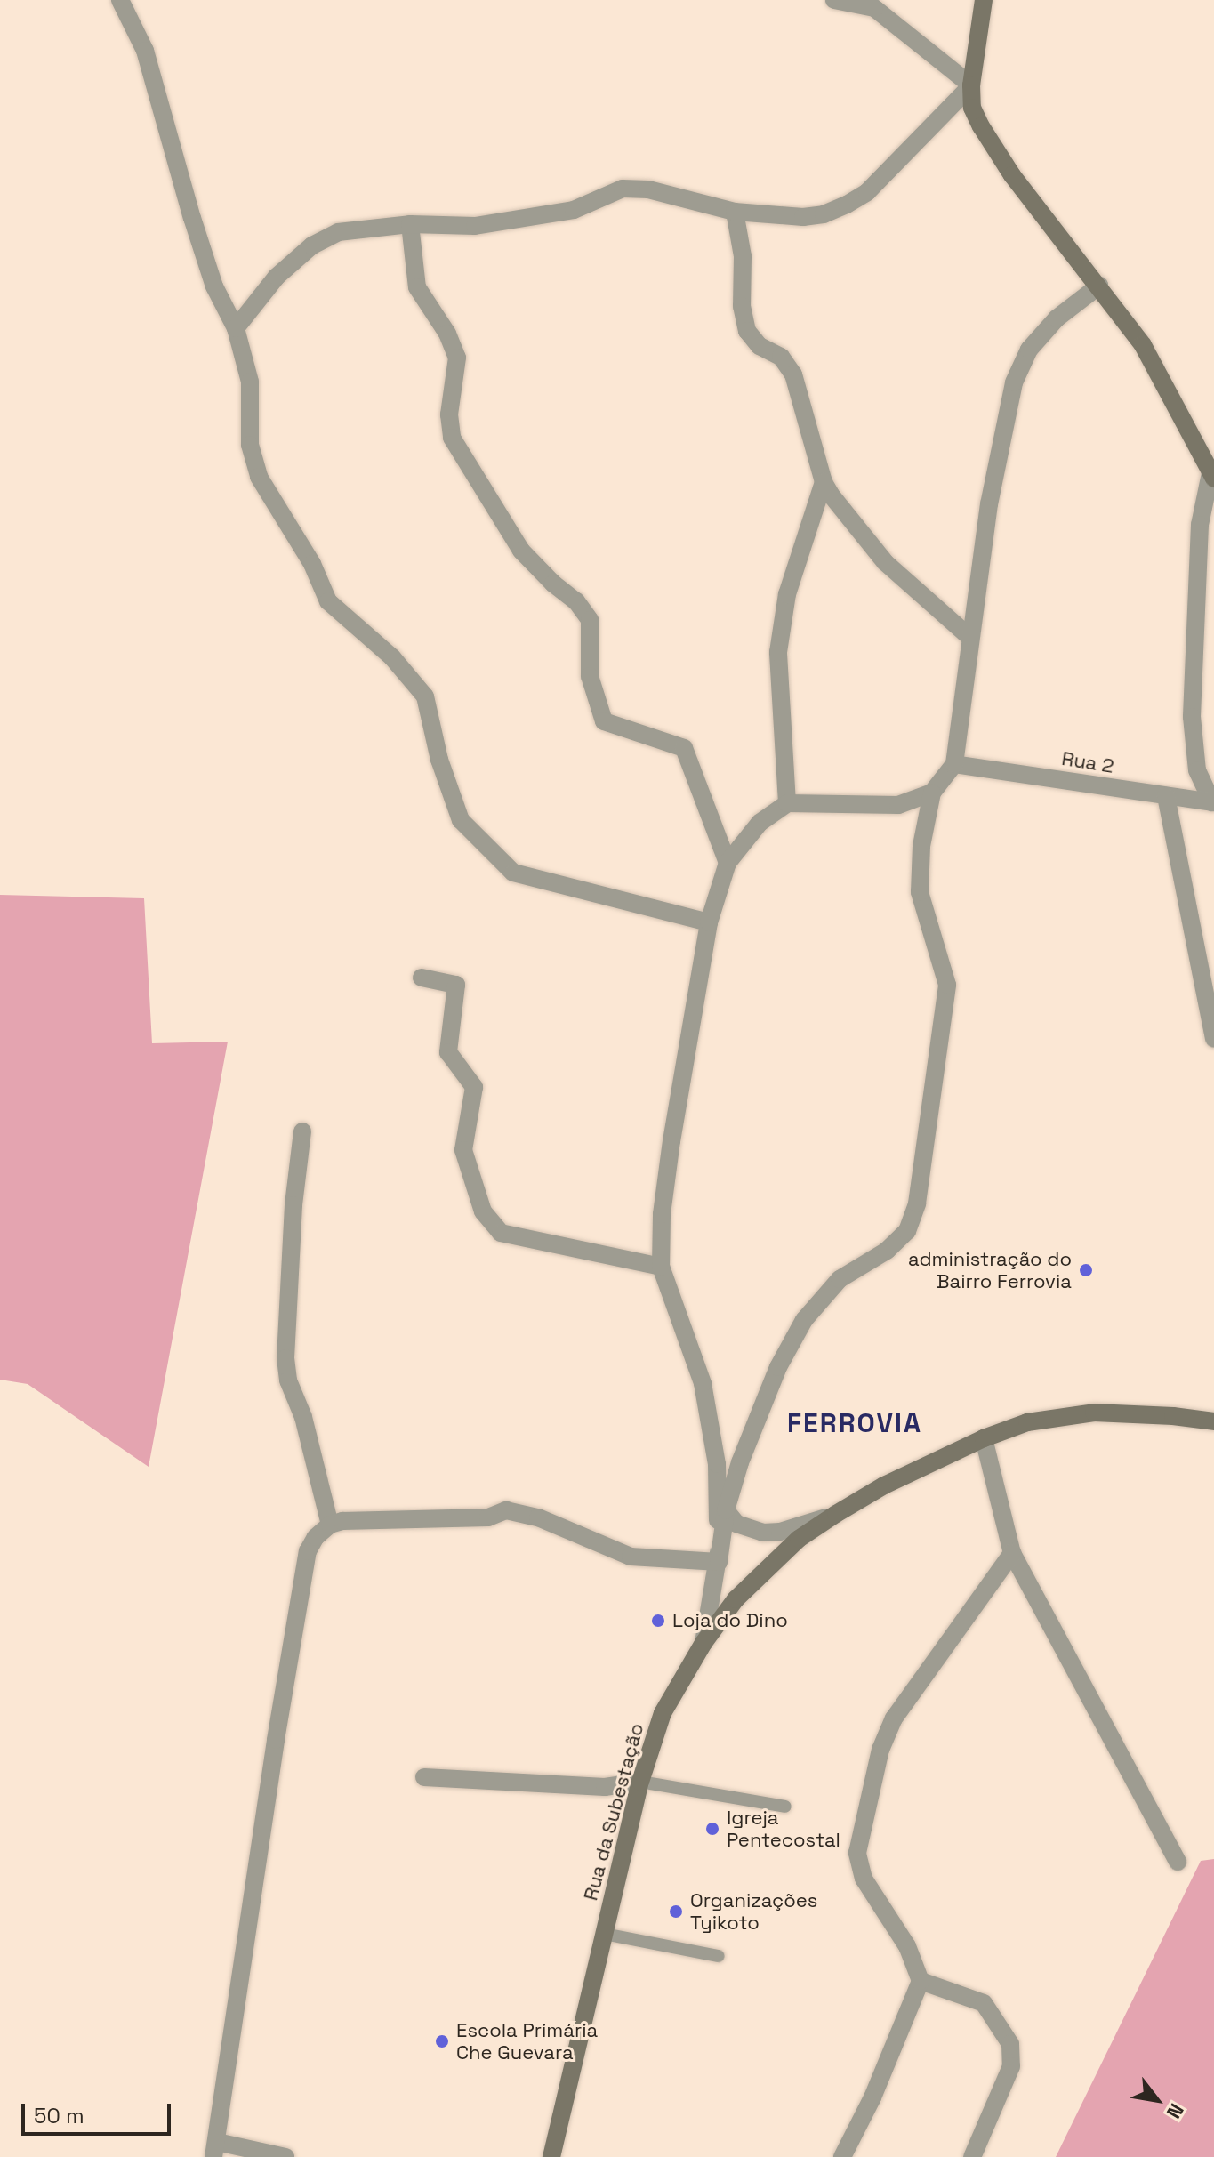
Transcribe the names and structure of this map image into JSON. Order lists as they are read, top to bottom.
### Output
{
  "streets": {
    "street": ["Rua 2", "Rua da Subestação"]
  },
  "districts": ["FERROVIA"],
  "places": [
    "administração do Bairro Ferrovia",
    "Loja do Dino",
    "Igreja Pentecostal",
    "Organizações Tyikoto",
    "Escola Primária Che Guevara"
  ],
  "scale_bar": "50 m",
  "north": "bottom right"
}
